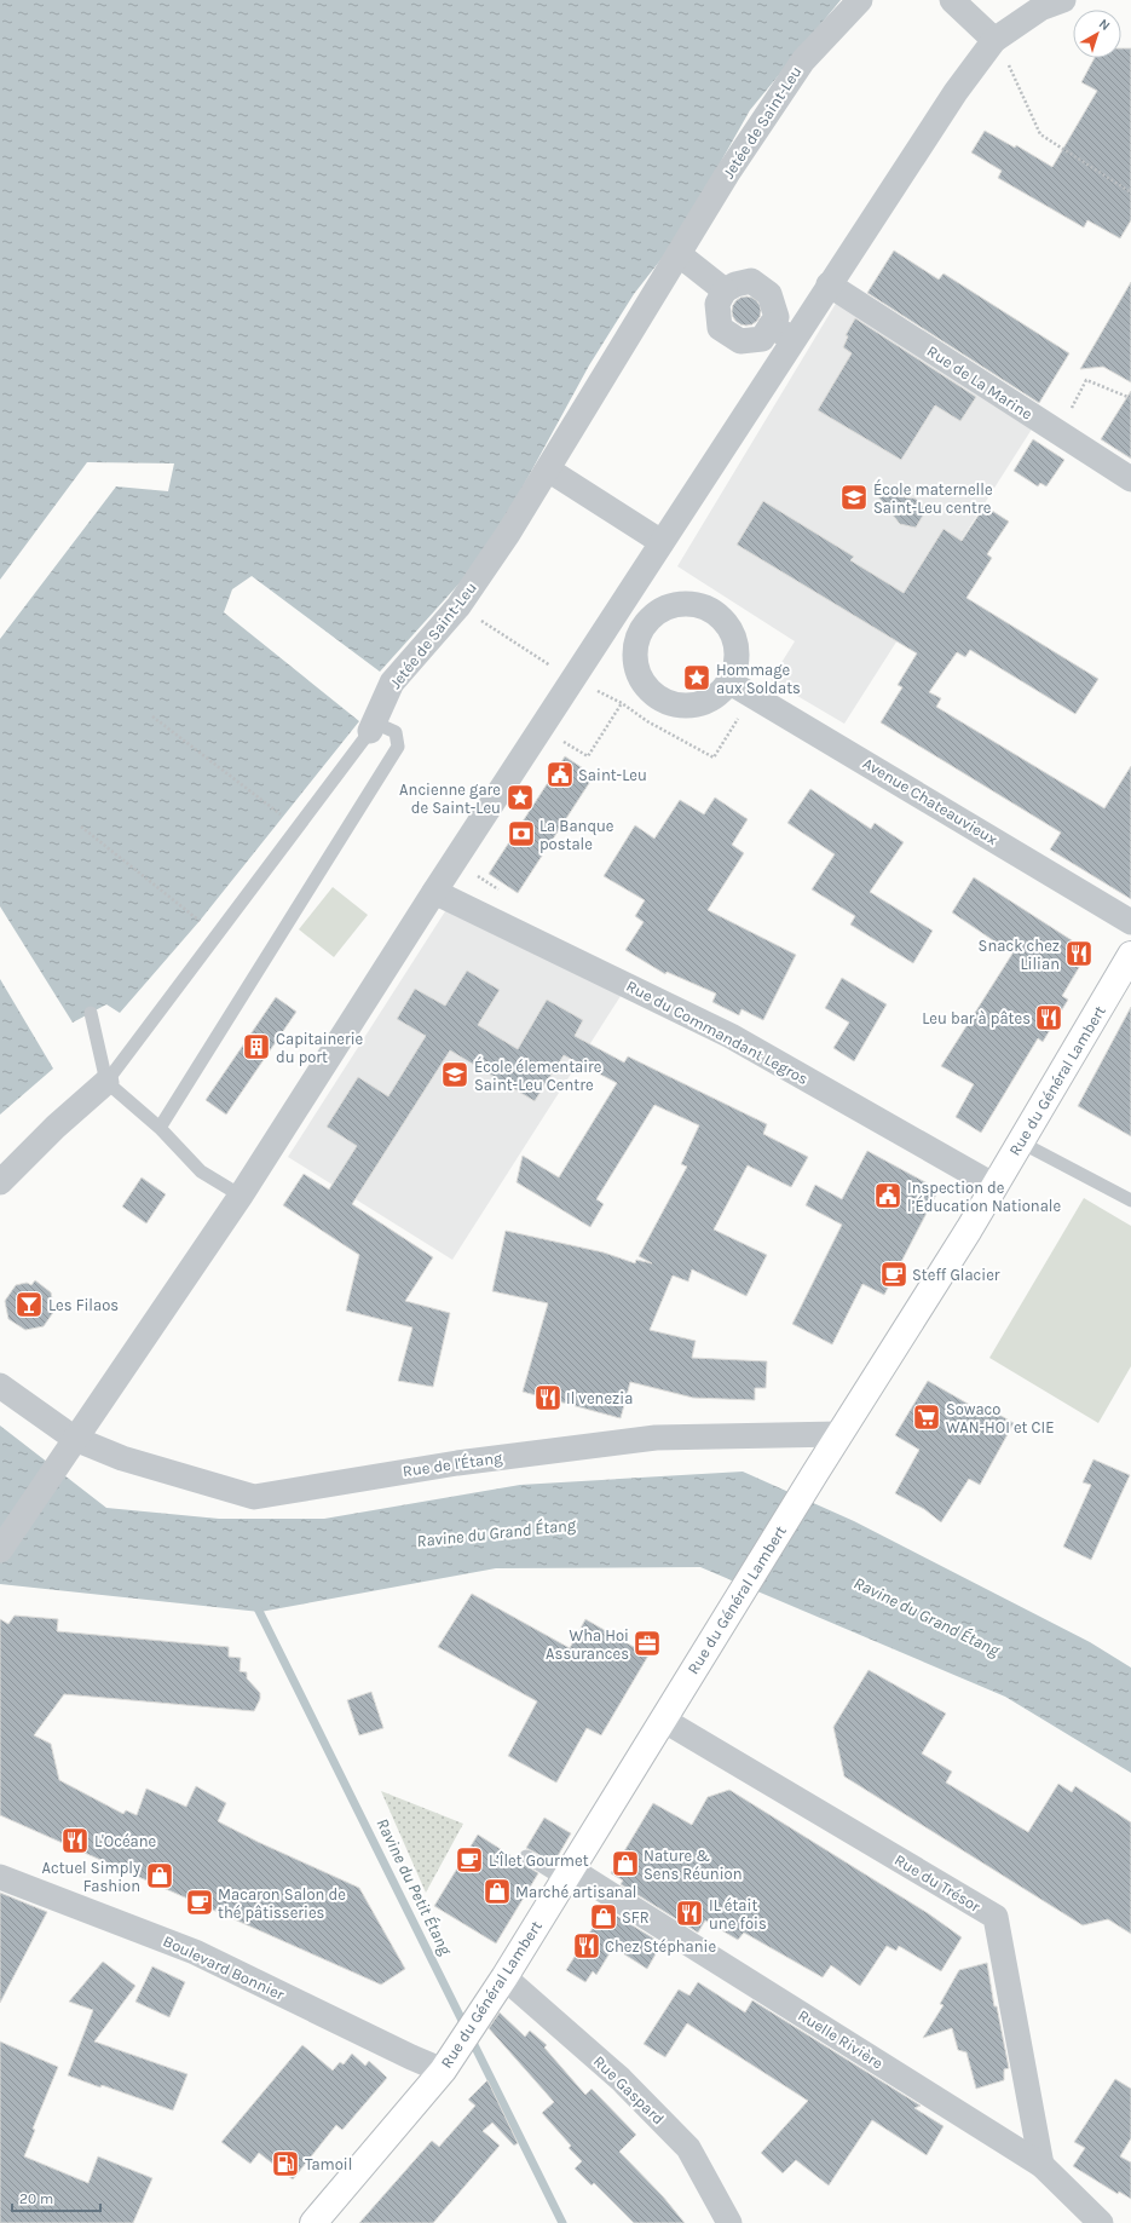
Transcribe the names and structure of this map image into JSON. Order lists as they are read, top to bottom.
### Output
{
  "streets": {
    "main road": ["Rue du Général Lambert"],
    "street": [
      "Jetée de Saint-Leu",
      "Rue de La Marine",
      "Avenue Chateauvieux",
      "Rue du Commandant Legros",
      "Rue de l'Étang",
      "Rue du Trésor",
      "Boulevard Bonnier",
      "Ruelle Rivière",
      "Rue Gaspard"
    ]
  },
  "crossings": [
    ["Rue du Commandant Legros", "Rue du Général Lambert"],
    ["Rue du Général Lambert", "Rue de l'Étang"],
    ["Rue du Général Lambert", "Rue du Trésor"],
    ["Rue du Général Lambert", "Boulevard Bonnier"],
    ["Rue du Général Lambert", "Ruelle Rivière"],
    ["Rue du Général Lambert", "Rue Gaspard"],
    ["Rue du Trésor", "Ruelle Rivière"]
  ],
  "water": ["Ravine du Grand Étang", "Ravine du Petit Étang"],
  "places": {
    "school or university": ["École maternelle Saint-Leu centre", "École élementaire Saint-Leu Centre"],
    "place": ["Hommage aux Soldats", "Ancienne gare de Saint-Leu"],
    "public building": ["Saint-Leu", "Inspection de l’Éducation Nationale"],
    "bank": ["La Banque postale"],
    "restaurant": [
      "Snack chez Lilian",
      "Leu bar à pâtes",
      "Il venezia",
      "L'Océane",
      "IL était une fois",
      "Chez Stéphanie"
    ],
    "building": ["Capitainerie du port"],
    "cafe": ["Steff Glacier", "L’Îlet Gourmet", "Macaron Salon de thé pâtisseries"],
    "bar": ["Les Filaos"],
    "supermarket": ["Sowaco WAN-HOI et CIE"],
    "office": ["Wha Hoi Assurances"],
    "shop": [
      "Nature & Sens Réunion",
      "Actuel Simply Fashion",
      "Marché artisanal",
      "SFR"
    ],
    "fuel station": ["Tamoil"]
  },
  "scale_bar": "20 m",
  "north": "top right"
}
